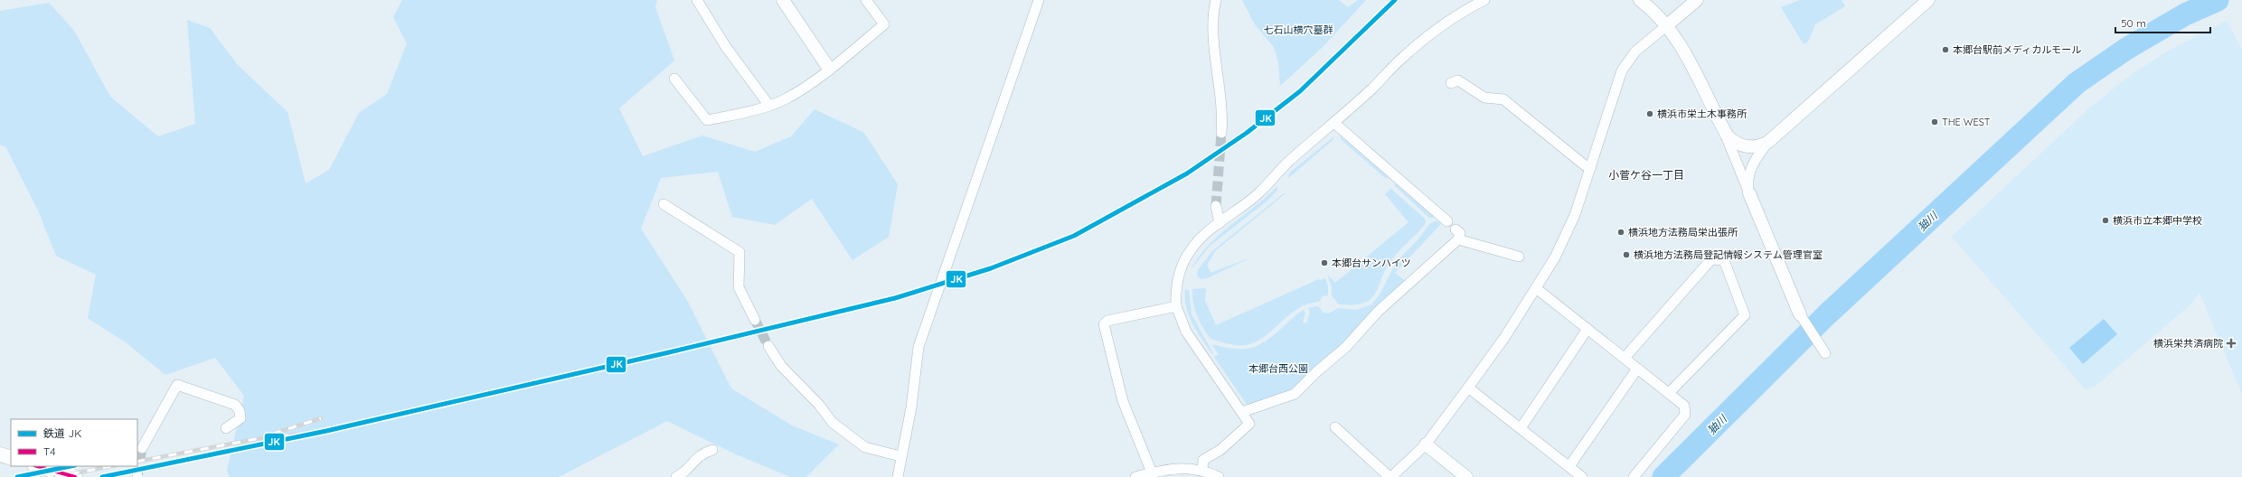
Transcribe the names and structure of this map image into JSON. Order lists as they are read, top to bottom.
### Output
{
  "districts": ["小菅ケ谷一丁目"],
  "water": ["㹨川"],
  "parks": ["七石山横穴墓群", "本郷台西公園"],
  "places": {
    "other": [
      "本郷台駅前メディカルモール",
      "横浜市栄土木事務所",
      "THE WEST",
      "横浜市立本郷中学校",
      "横浜地方法務局栄出張所",
      "横浜地方法務局登記情報システム管理官室",
      "本郷台サンハイツ"
    ],
    "health": ["横浜栄共済病院"]
  },
  "lines": ["rail line JK", "transit line T4"],
  "legend": ["鉄道 JK", "T4"],
  "scale_bar": "50 m"
}
